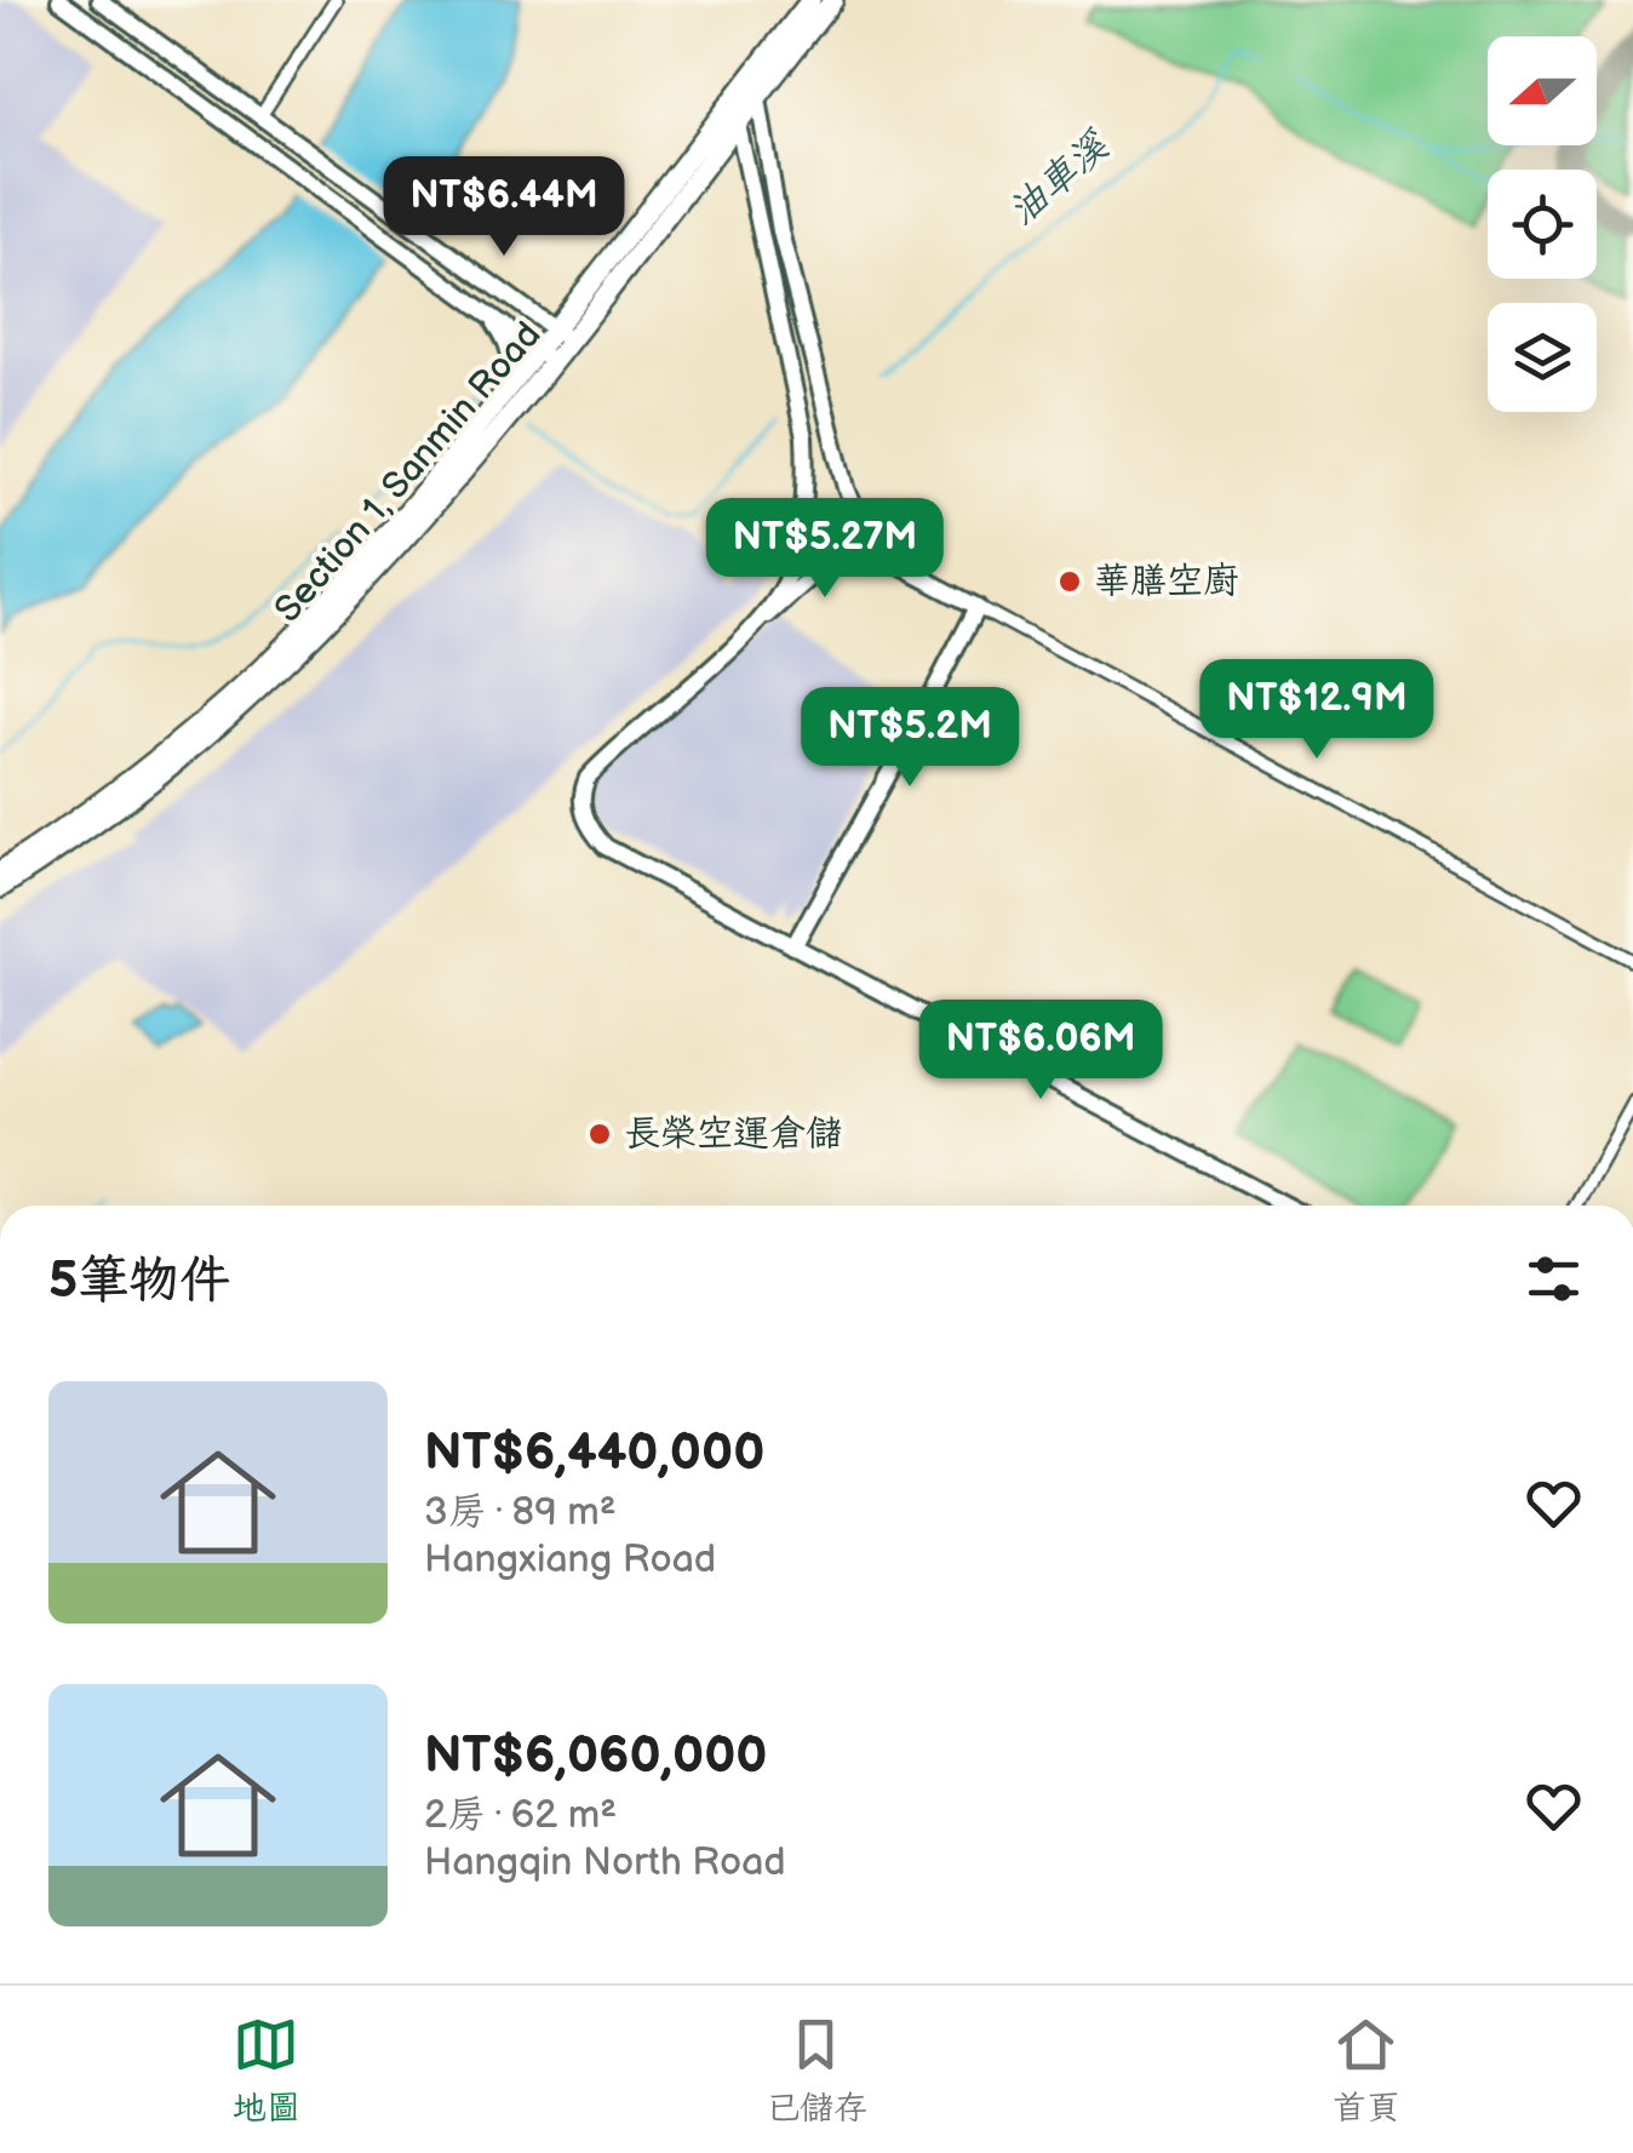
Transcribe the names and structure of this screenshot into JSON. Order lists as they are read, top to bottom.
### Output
{
  "streets": {
    "main road": ["Section 1, Sanmin Road"]
  },
  "water": ["油車溪"],
  "places": ["華膳空廚", "長榮空運倉儲"],
  "north": "left",
  "page": {
    "price": [
      "NT$6.44M",
      "NT$5.27M",
      "NT$12.9M",
      "NT$5.2M",
      "NT$6.06M"
    ],
    "heading": "5筆物件",
    "list": [
      {
        "name": "NT$6,440,000",
        "note": "3房 · 89 m² · Hangxiang Road"
      },
      {
        "name": "NT$6,060,000",
        "note": "2房 · 62 m² · Hangqin North Road"
      }
    ],
    "tabs": ["地圖", "已儲存", "首頁"]
  }
}
